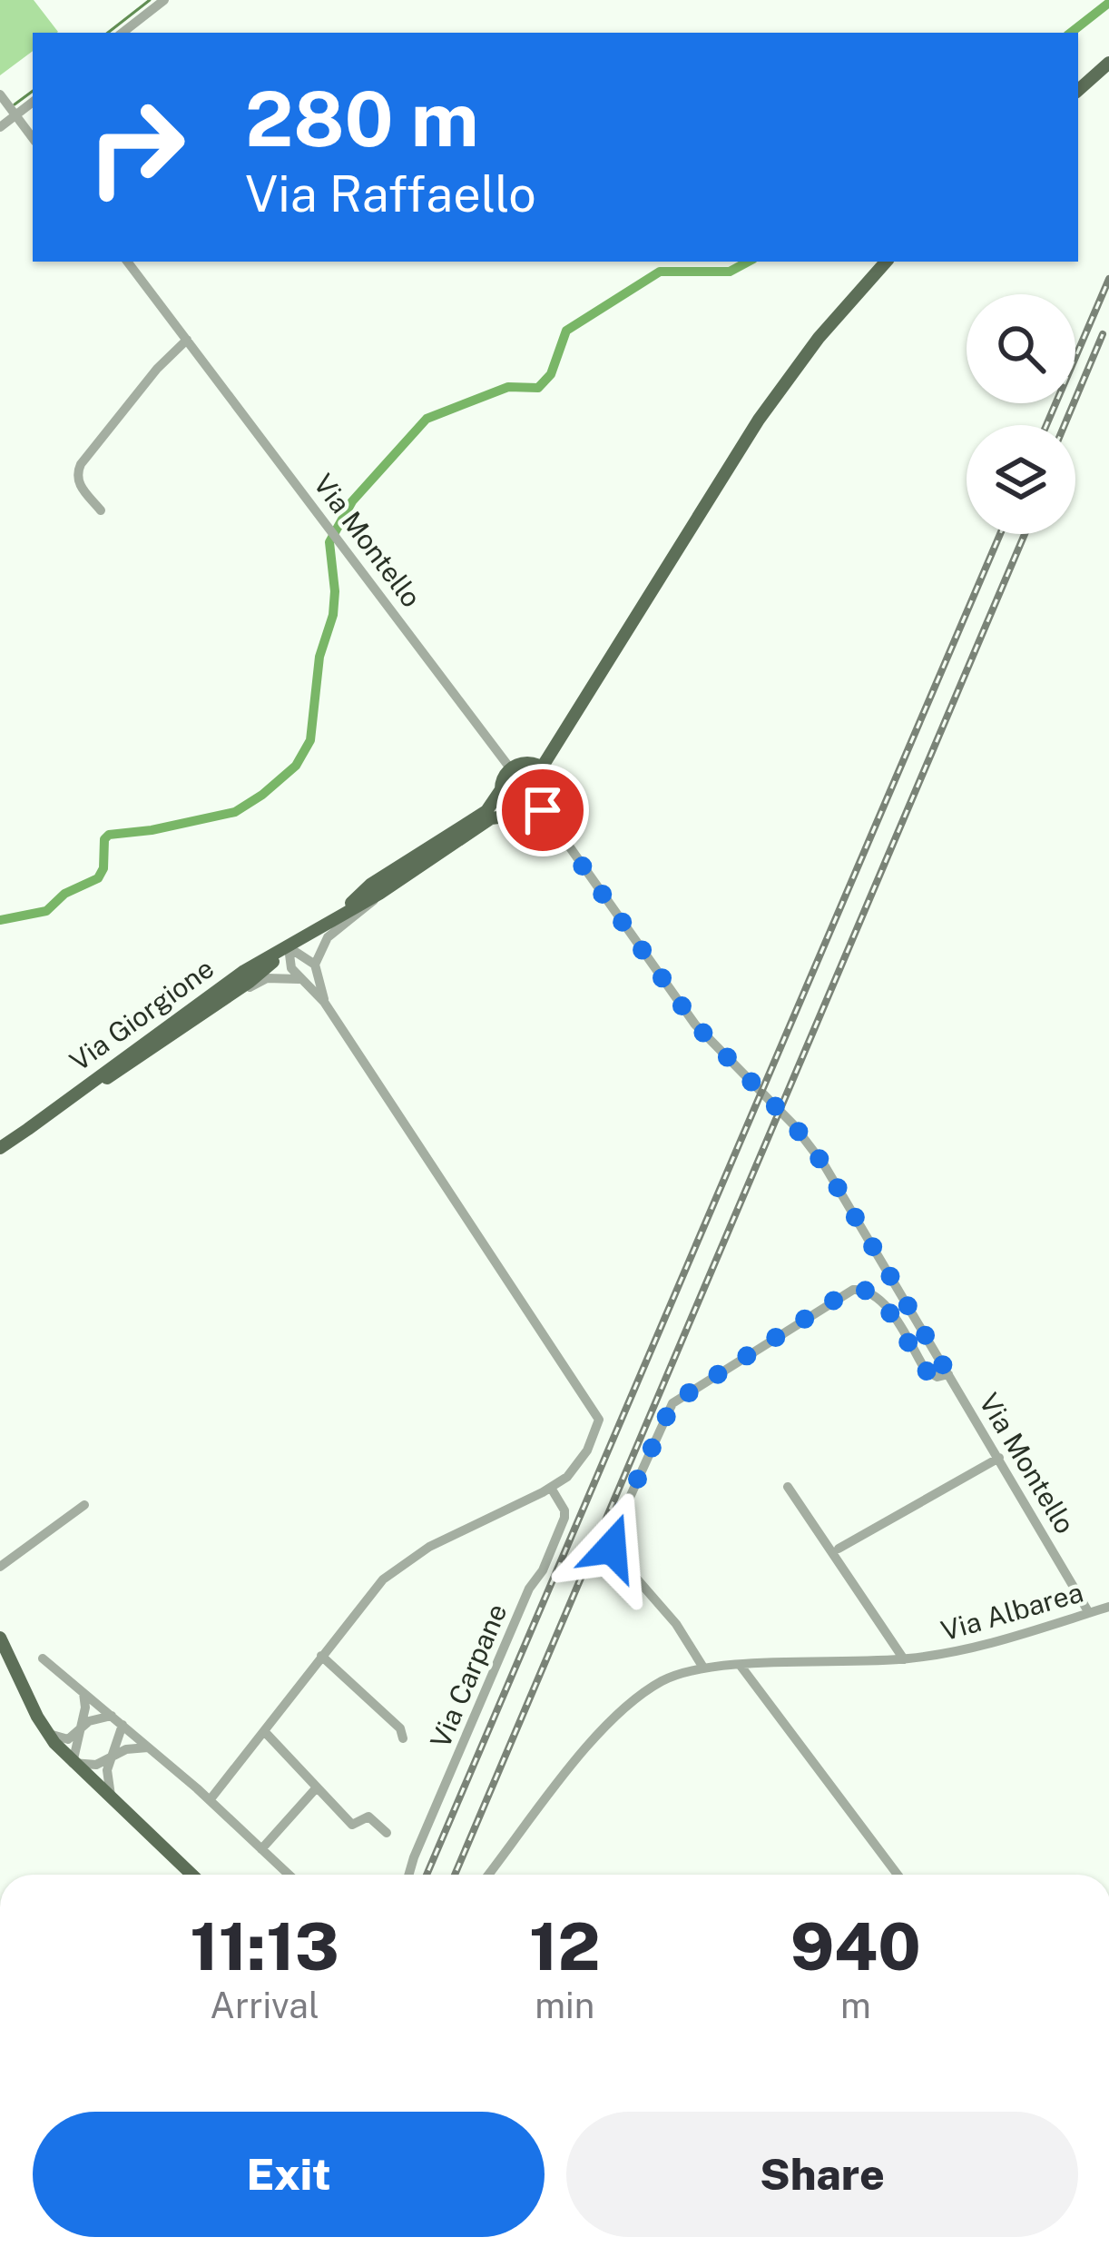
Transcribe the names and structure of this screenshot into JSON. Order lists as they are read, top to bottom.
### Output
{
  "streets": {
    "main road": ["Via Giorgione"],
    "street": ["Via Montello", "Via Albarea", "Via Carpane"]
  },
  "crossings": [
    ["Via Montello", "Via Giorgione"],
    ["Via Montello", "Via Albarea"]
  ],
  "page": {
    "turn": ["280 m", "Via Raffaello"],
    "eta": [
      "11:13",
      "Arrival",
      "12",
      "min",
      "940",
      "m"
    ],
    "buttons": ["Exit", "Share"]
  }
}
